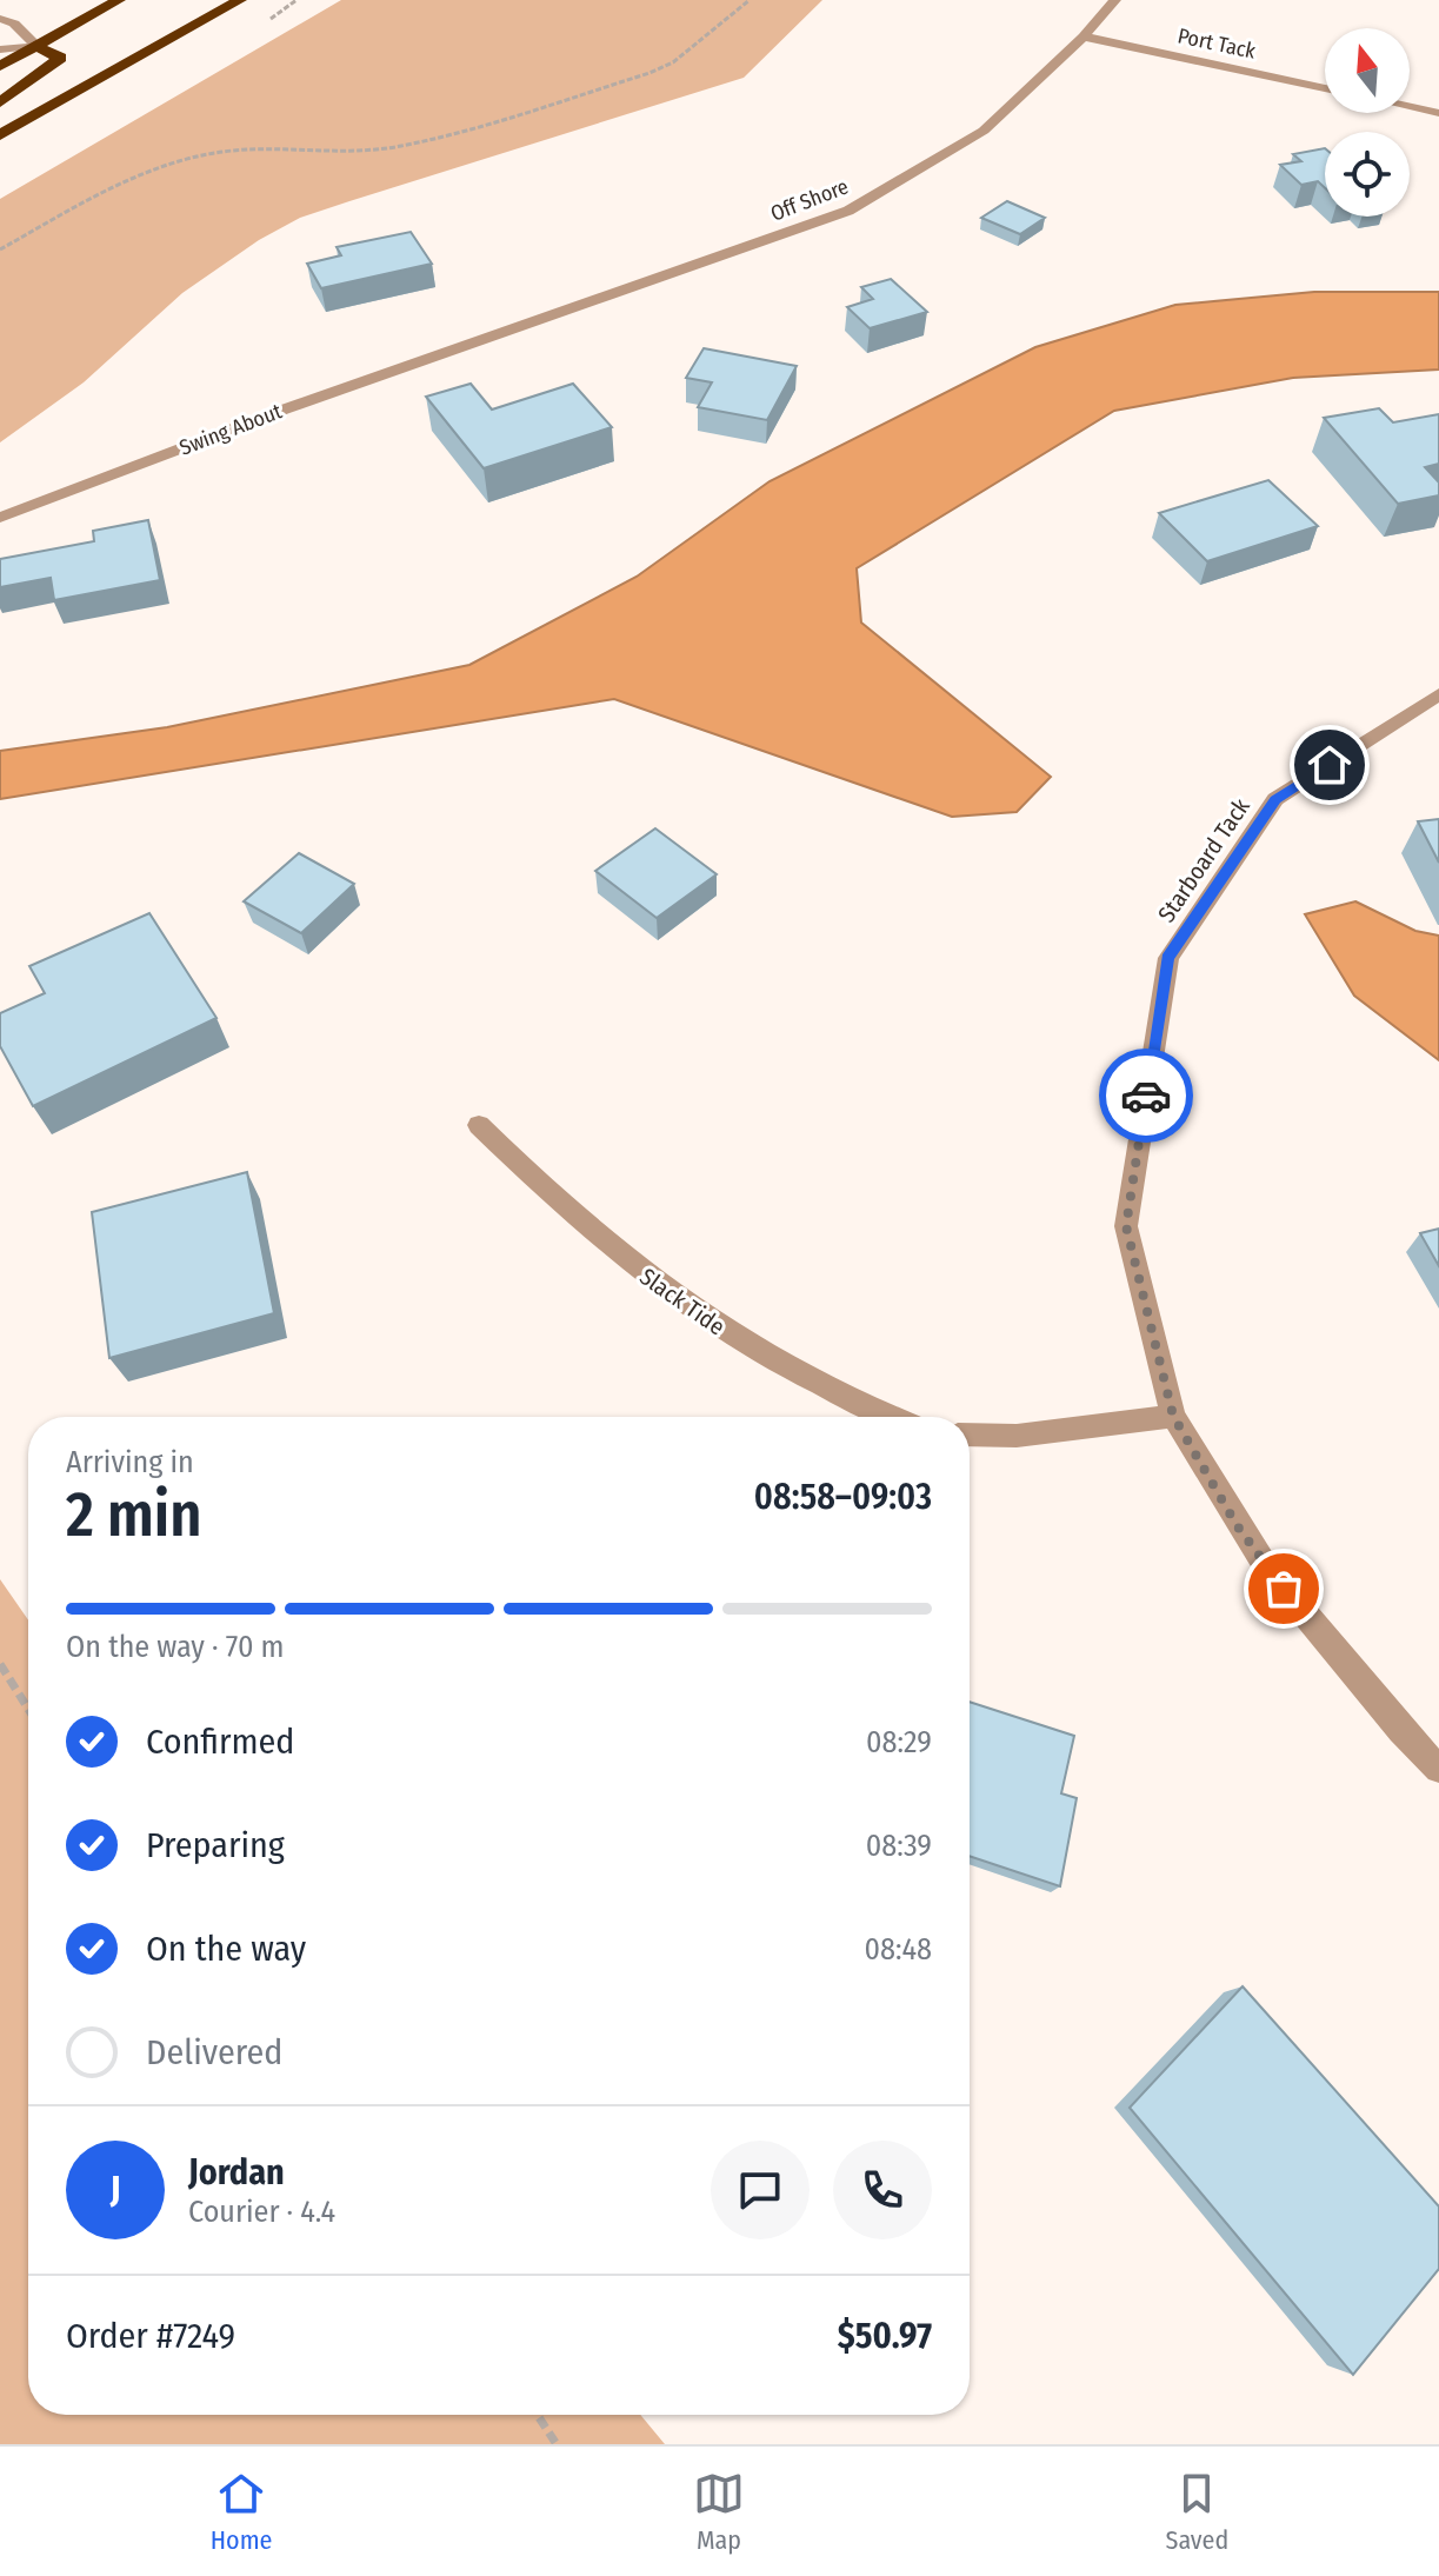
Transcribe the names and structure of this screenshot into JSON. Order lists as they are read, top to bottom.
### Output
{
  "streets": {
    "street": [
      "Port Tack",
      "Off Shore",
      "Swing About",
      "Starboard Tack",
      "Slack Tide"
    ]
  },
  "crossings": [
    ["Port Tack", "Off Shore"],
    ["Off Shore", "Swing About"]
  ],
  "north": "top",
  "page": {
    "heading": ["2 min", "Arriving in", "08:58–09:03"],
    "panel": [
      "Jordan",
      "Courier · 4.4",
      "Order #7249",
      "$50.97"
    ],
    "bar": "On the way · 70 m",
    "list": [
      ["Confirmed", "08:29"],
      ["Preparing", "08:39"],
      ["On the way", "08:48"],
      "Delivered"
    ],
    "round": "J",
    "tabs": ["Home", "Map", "Saved"]
  }
}
